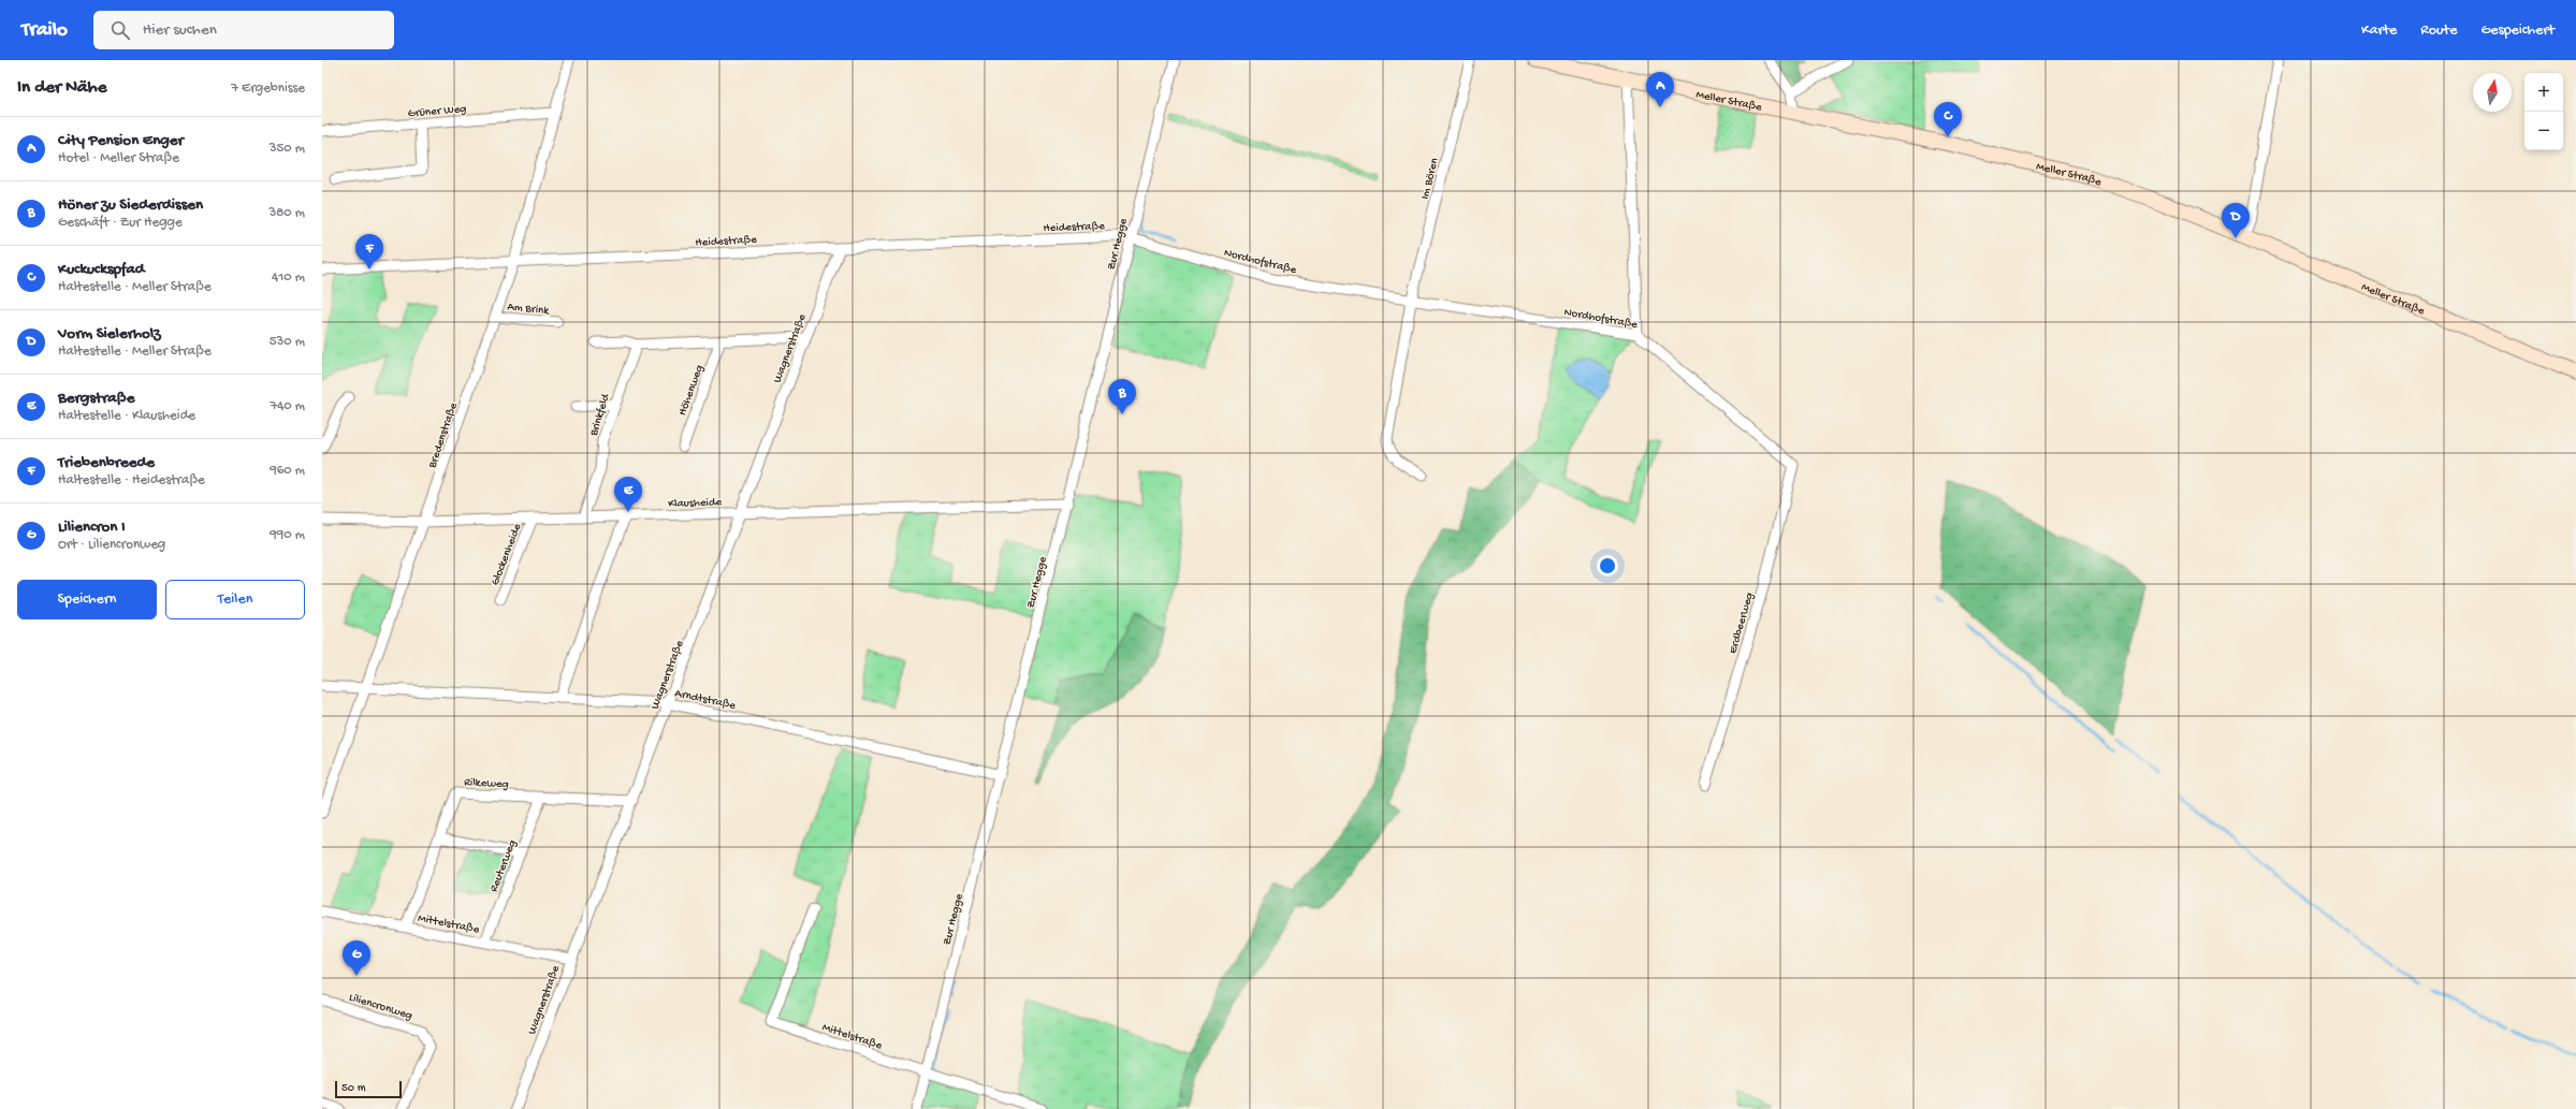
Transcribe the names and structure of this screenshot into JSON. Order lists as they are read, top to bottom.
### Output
{
  "streets": {
    "main road": ["Meller Straße"],
    "street": [
      "Grüner Weg",
      "Im Bören",
      "Heidestraße",
      "Zur Hegge",
      "Nordhofstraße",
      "Am Brink",
      "Wagnerstraße",
      "Höhenweg",
      "Brinkfeld",
      "Bredenstraße",
      "Klausheide",
      "Glockenheide",
      "Erdbeerweg",
      "Arndtstraße",
      "Rilkeweg",
      "Reuterweg",
      "Mittelstraße",
      "Liliencronweg"
    ]
  },
  "crossings": [
    ["Grüner Weg", "Bredenstraße"],
    ["Im Bören", "Nordhofstraße"],
    ["Heidestraße", "Zur Hegge"],
    ["Heidestraße", "Nordhofstraße"],
    ["Heidestraße", "Wagnerstraße"],
    ["Heidestraße", "Bredenstraße"],
    ["Zur Hegge", "Nordhofstraße"],
    ["Zur Hegge", "Klausheide"],
    ["Zur Hegge", "Arndtstraße"],
    ["Zur Hegge", "Mittelstraße"],
    ["Nordhofstraße", "Erdbeerweg"],
    ["Am Brink", "Bredenstraße"],
    ["Wagnerstraße", "Klausheide"],
    ["Wagnerstraße", "Arndtstraße"],
    ["Wagnerstraße", "Rilkeweg"],
    ["Wagnerstraße", "Mittelstraße"],
    ["Brinkfeld", "Klausheide"],
    ["Bredenstraße", "Klausheide"],
    ["Bredenstraße", "Arndtstraße"],
    ["Klausheide", "Glockenheide"],
    ["Rilkeweg", "Reuterweg"],
    ["Rilkeweg", "Mittelstraße"],
    ["Reuterweg", "Mittelstraße"]
  ],
  "scale_bar": "50 m",
  "north": "top",
  "page": {
    "header": "Trailo",
    "search": "Hier suchen",
    "nav": ["Karte", "Route", "Gespeichert"],
    "heading": ["In der Nähe", "7 Ergebnisse"],
    "pins": [
      "A",
      "C",
      "D",
      "F",
      "B",
      "E",
      "G"
    ],
    "map_buttons": ["+", "−"],
    "list": [
      {
        "mark": "A",
        "name": "City Pension Enger",
        "note": "Hotel · Meller Straße",
        "value": "350 m"
      },
      {
        "mark": "B",
        "name": "Höner zu Siederdissen",
        "note": "Geschäft · Zur Hegge",
        "value": "380 m"
      },
      {
        "mark": "C",
        "name": "Kuckuckspfad",
        "note": "Haltestelle · Meller Straße",
        "value": "410 m"
      },
      {
        "mark": "D",
        "name": "Vorm Sielerholz",
        "note": "Haltestelle · Meller Straße",
        "value": "530 m"
      },
      {
        "mark": "E",
        "name": "Bergstraße",
        "note": "Haltestelle · Klausheide",
        "value": "740 m"
      },
      {
        "mark": "F",
        "name": "Triebenbreede",
        "note": "Haltestelle · Heidestraße",
        "value": "960 m"
      },
      {
        "mark": "G",
        "name": "Liliencron I",
        "note": "Ort · Liliencronweg",
        "value": "990 m"
      }
    ],
    "buttons": ["Speichern", "Teilen"],
    "scale": "50 m"
  }
}
